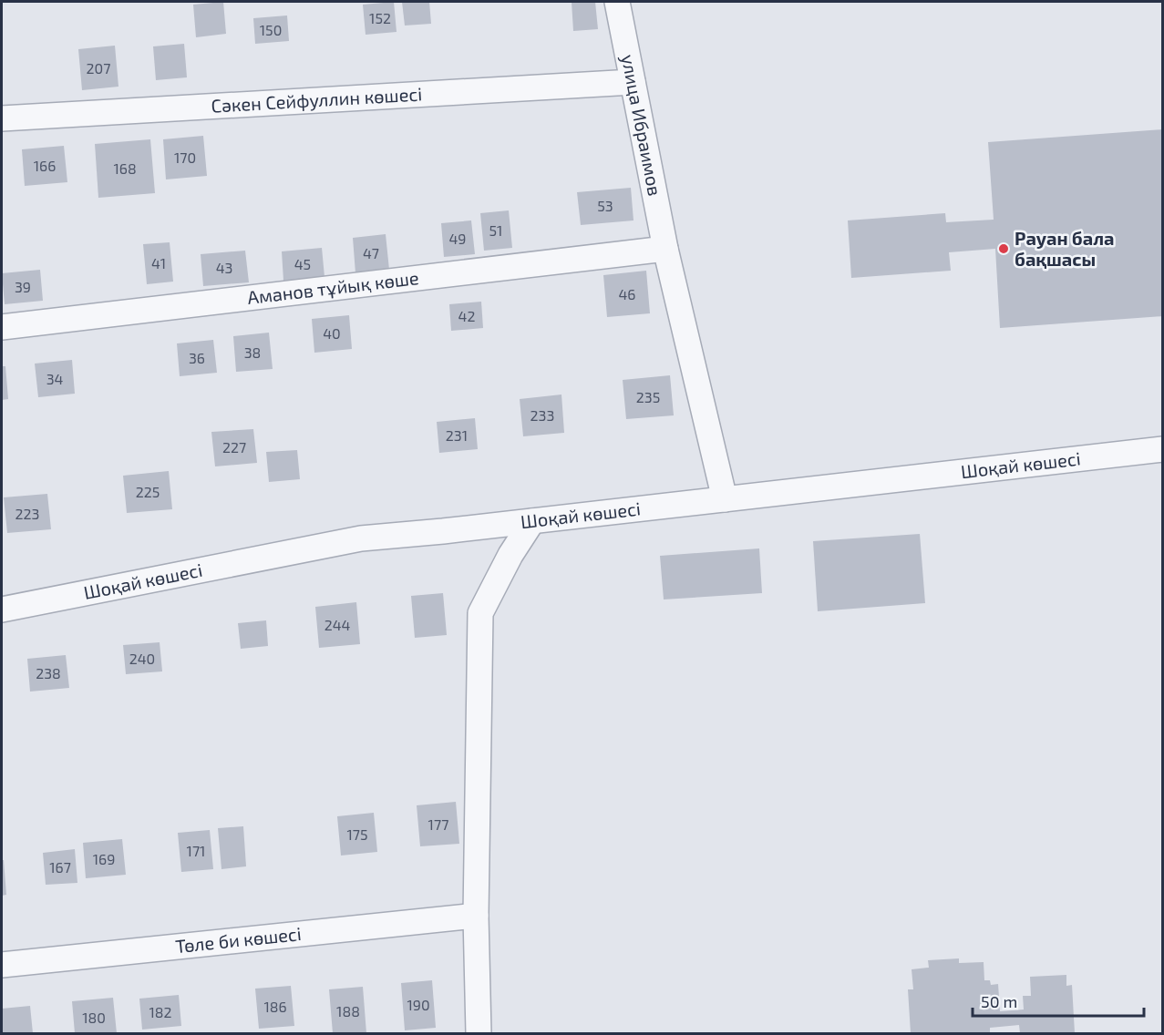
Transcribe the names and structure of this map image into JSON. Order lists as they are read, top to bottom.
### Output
{
  "streets": {
    "street": [
      "Сәкен Сейфуллин көшесі",
      "улица Ибраимов",
      "Аманов тұйық көше",
      "Шоқай көшесі",
      "Төле би көшесі"
    ]
  },
  "crossings": [
    ["Сәкен Сейфуллин көшесі", "улица Ибраимов"],
    ["улица Ибраимов", "Аманов тұйық көше"],
    ["улица Ибраимов", "Шоқай көшесі"]
  ],
  "places": ["Рауан бала бақшасы"],
  "house_numbers": [
    "152",
    "150",
    "207",
    "170",
    "166",
    "168",
    "53",
    "51",
    "49",
    "47",
    "41",
    "45",
    "43",
    "39",
    "46",
    "42",
    "40",
    "38",
    "36",
    "34",
    "235",
    "233",
    "231",
    "227",
    "225",
    "223",
    "244",
    "240",
    "238",
    "177",
    "175",
    "171",
    "169",
    "167",
    "190",
    "186",
    "188",
    "182",
    "180"
  ],
  "scale_bar": "50 m"
}
